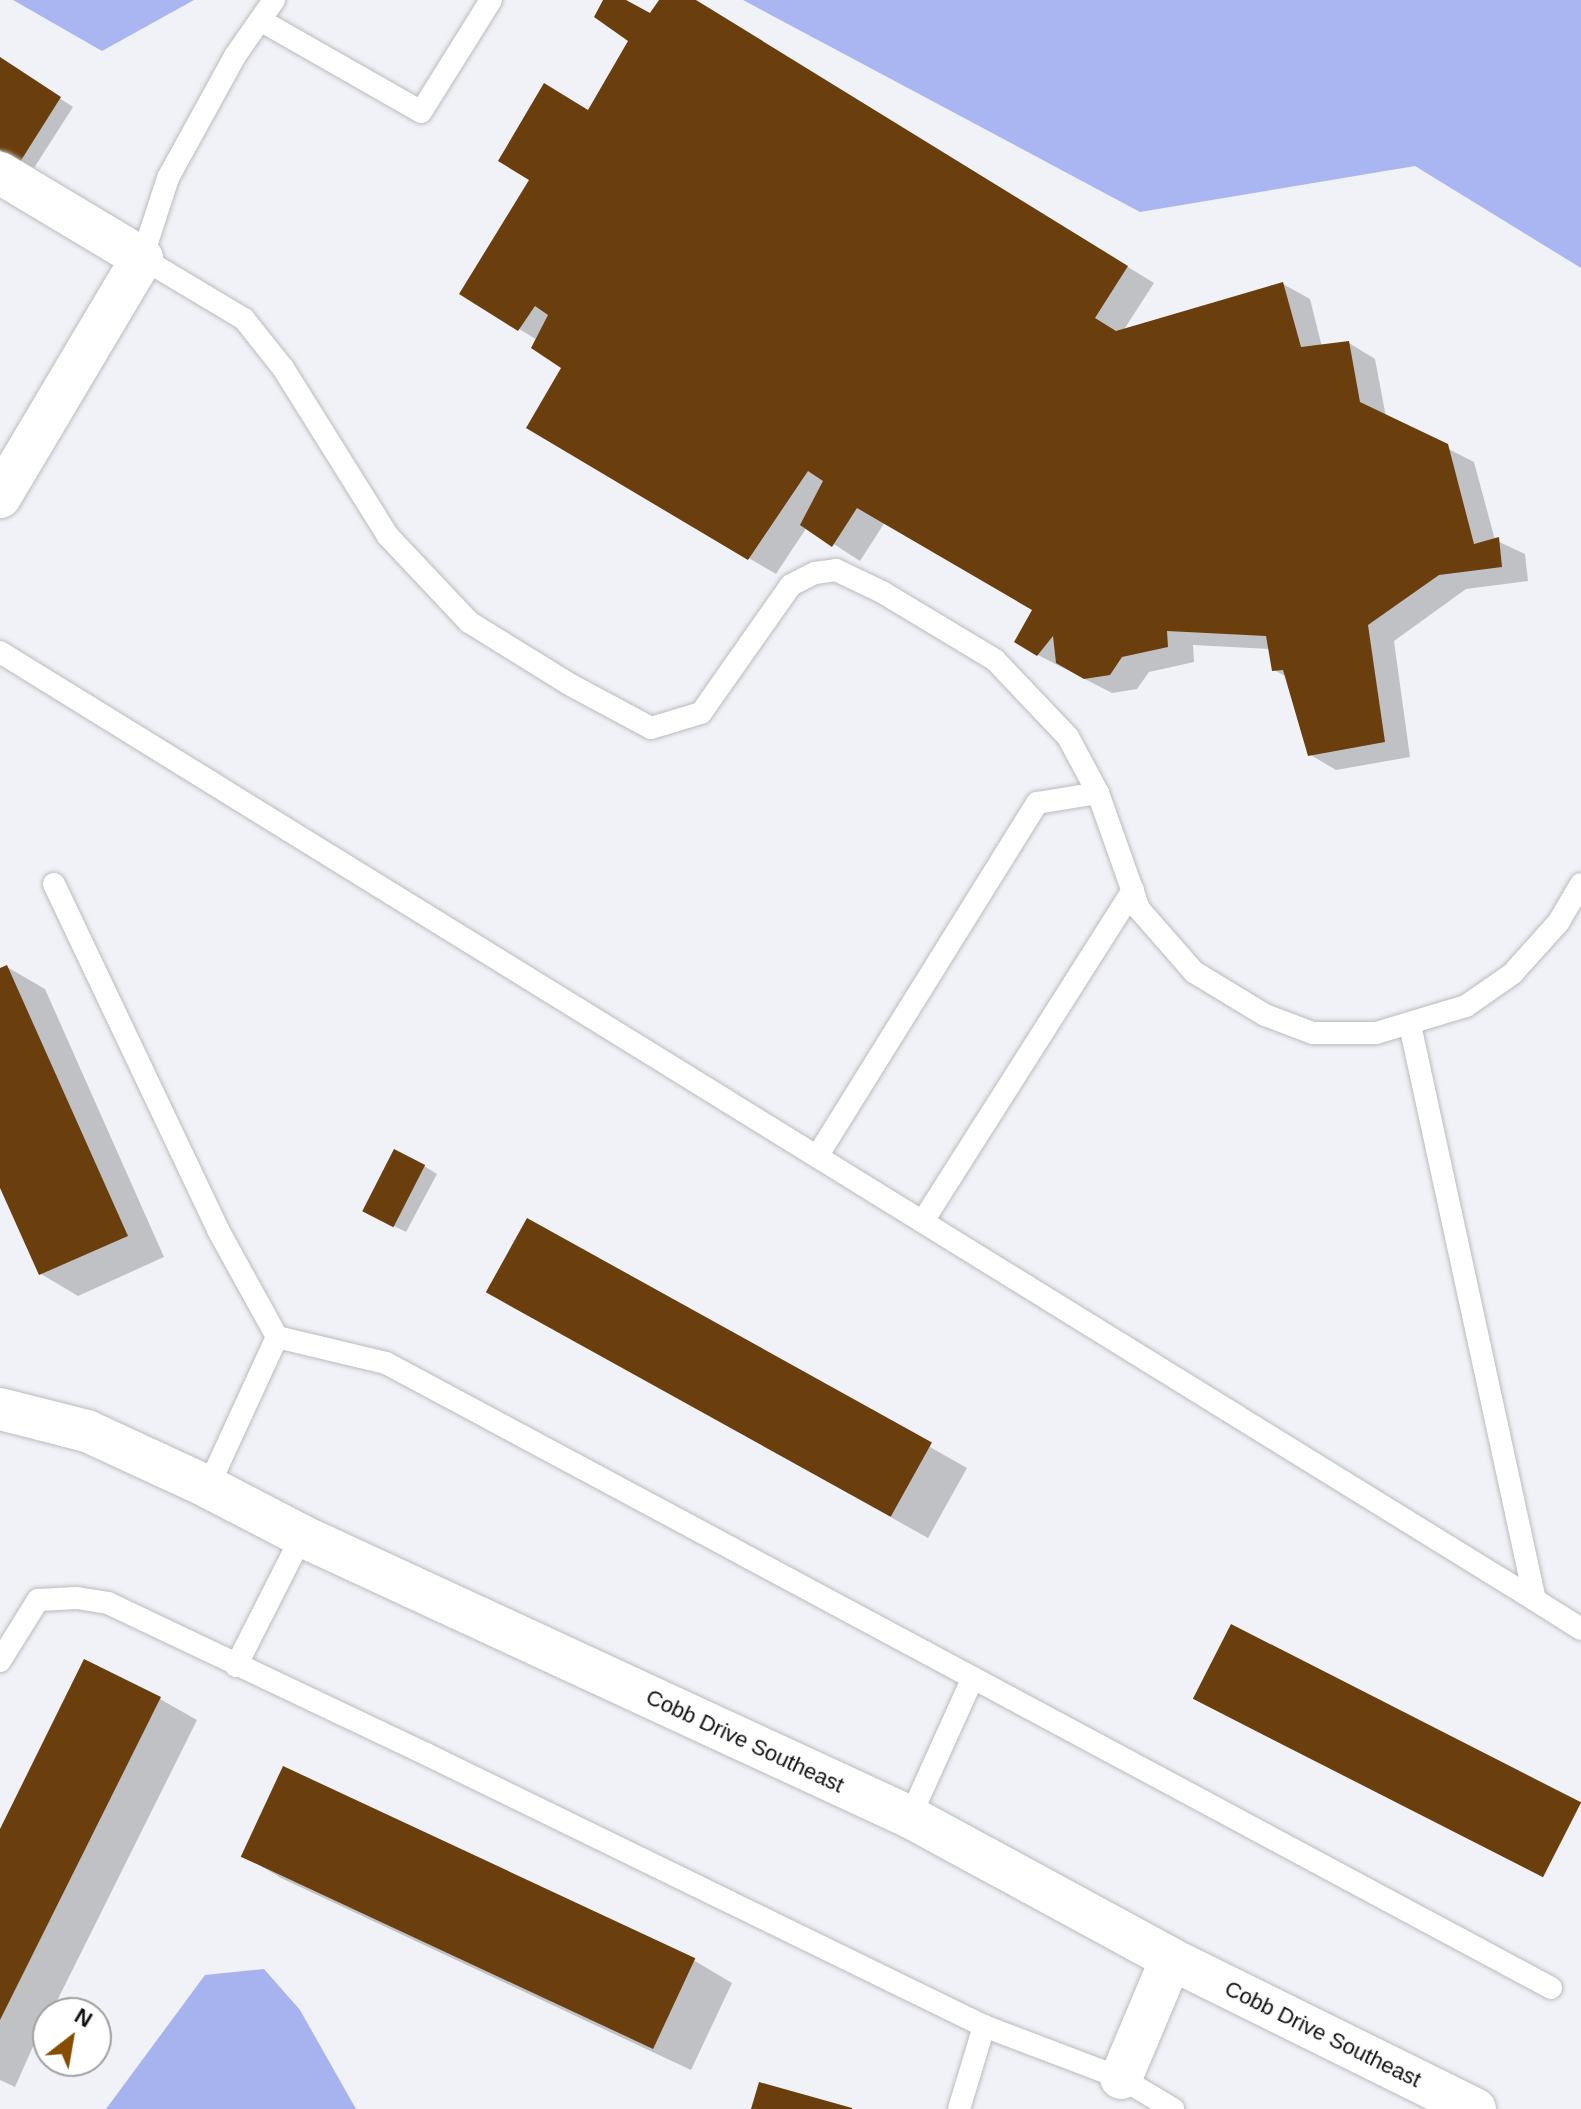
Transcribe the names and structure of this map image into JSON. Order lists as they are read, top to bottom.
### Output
{
  "streets": {
    "street": ["Cobb Drive Southeast"]
  },
  "north": "top right"
}
